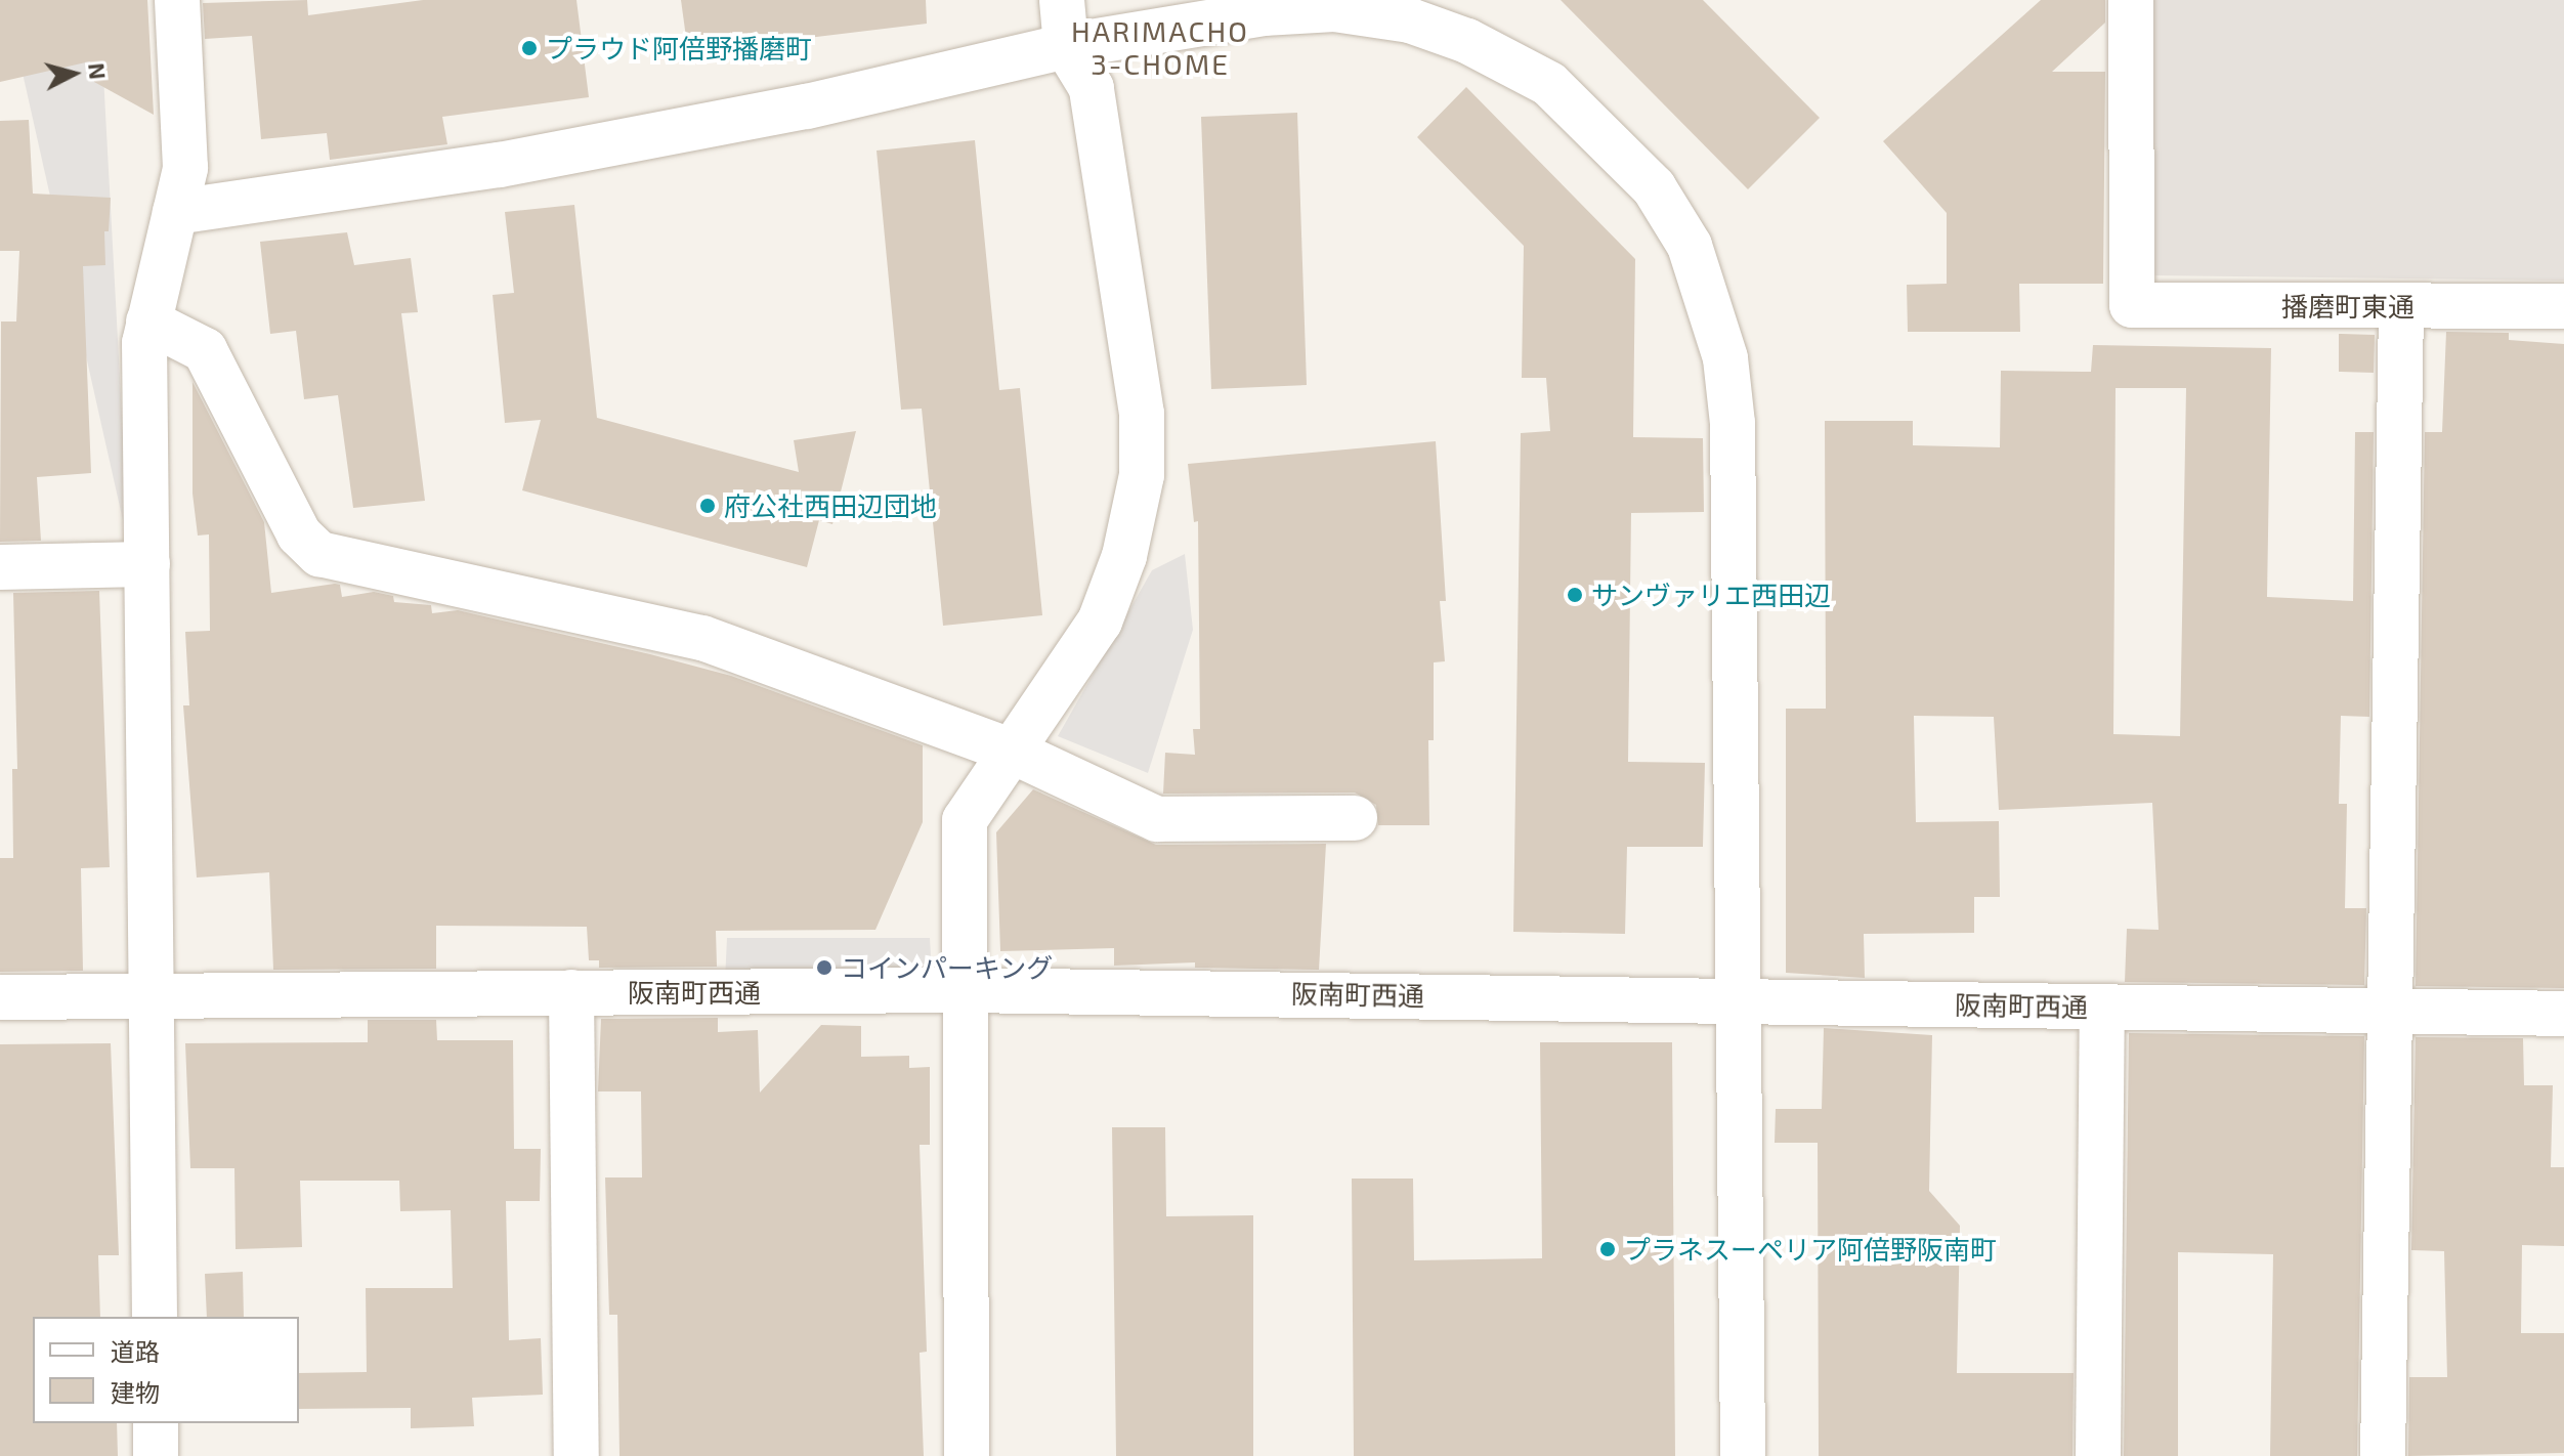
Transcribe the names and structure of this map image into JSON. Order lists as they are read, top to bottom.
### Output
{
  "streets": {
    "street": ["播磨町東通", "阪南町西通"]
  },
  "districts": ["HARIMACHO 3-CHOME"],
  "places": [
    "プラウド阿倍野播磨町",
    "府公社西田辺団地",
    "サンヴァリエ西田辺",
    "コインパーキング",
    "プラネスーペリア阿倍野阪南町"
  ],
  "legend": ["道路", "建物"],
  "north": "right"
}
